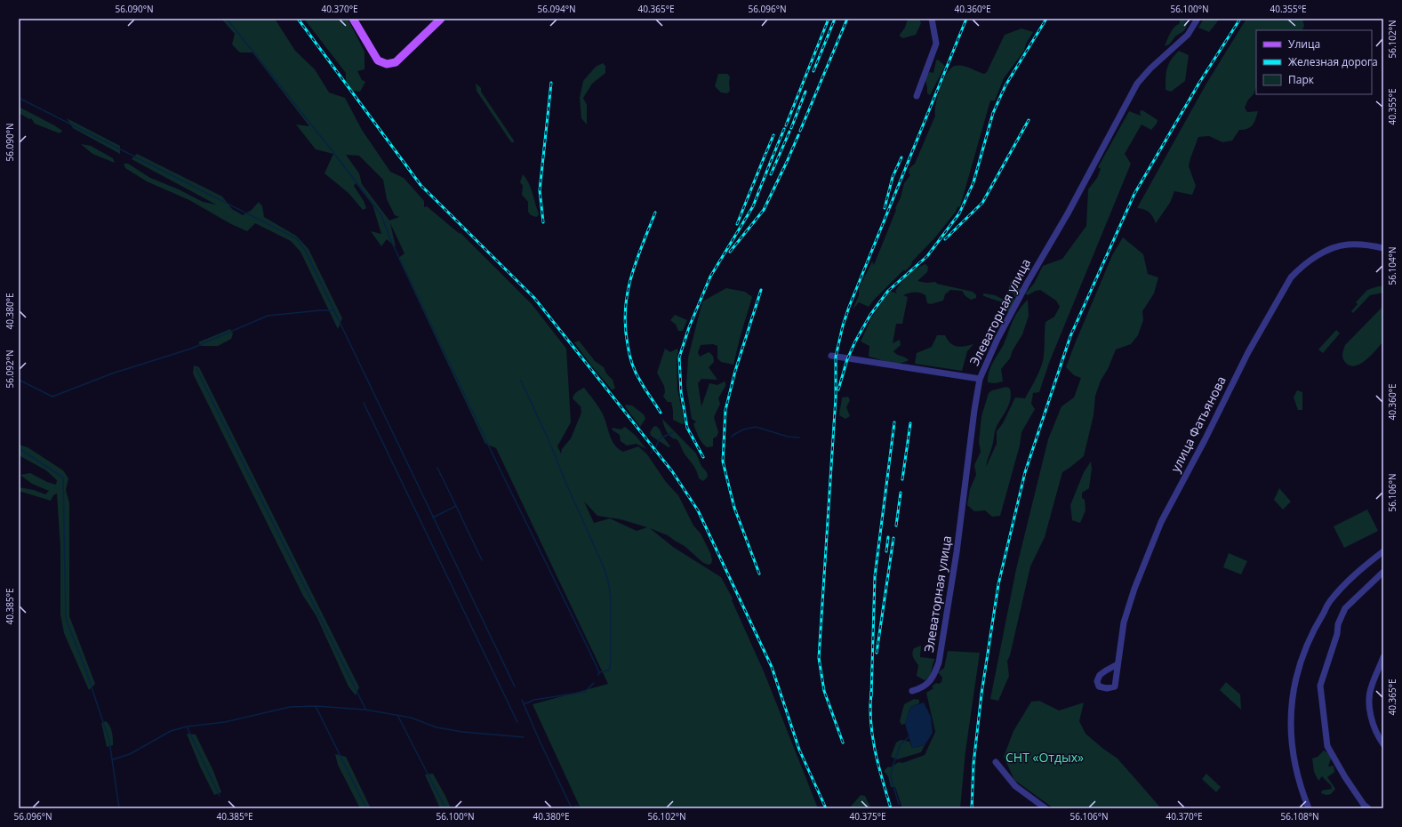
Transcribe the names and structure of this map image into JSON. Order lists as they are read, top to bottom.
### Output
{
  "streets": {
    "street": ["Элеваторная улица", "улица Фатьянова"]
  },
  "parks": ["СНТ «Отдых»"],
  "legend": ["Улица", "Железная дорога", "Парк"],
  "coordinates": [
    "56.090°N",
    "40.370°E",
    "56.094°N",
    "40.365°E",
    "56.096°N",
    "40.360°E",
    "56.100°N",
    "40.355°E",
    "56.102°N",
    "56.104°N",
    "40.380°E",
    "56.092°N",
    "56.106°N",
    "40.385°E",
    "40.375°E",
    "56.108°N"
  ]
}
